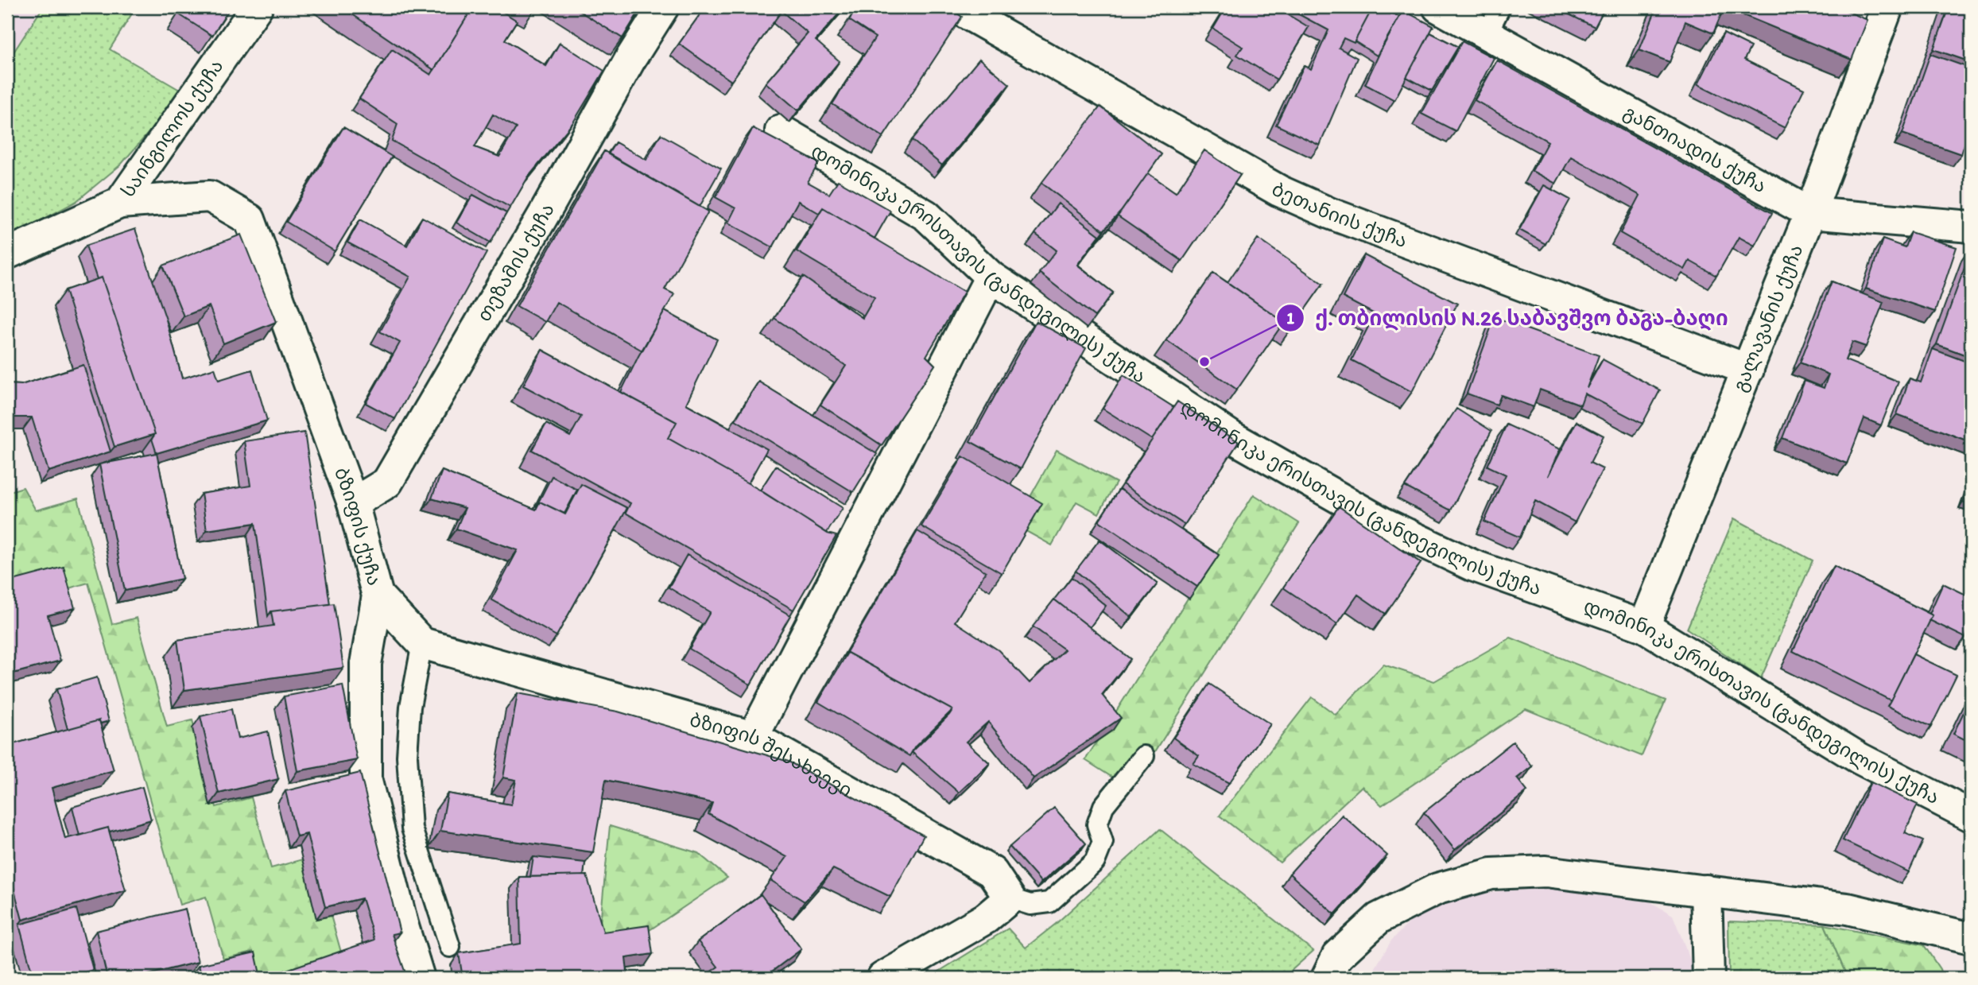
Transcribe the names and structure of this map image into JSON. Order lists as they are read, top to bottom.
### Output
{
  "streets": {
    "street": [
      "საინგილოს ქუჩა",
      "განთიადის ქუჩა",
      "ბეთანიის ქუჩა",
      "თეზამის ქუჩა",
      "დომინიკა ერისთავის (განდეგილის) ქუჩა",
      "გალავანის ქუჩა",
      "ბზიფის ქუჩა",
      "ბზიფის შესახვევი"
    ]
  },
  "crossings": [
    ["საინგილოს ქუჩა", "ბზიფის ქუჩა"],
    ["განთიადის ქუჩა", "გალავანის ქუჩა"],
    ["ბეთანიის ქუჩა", "გალავანის ქუჩა"],
    ["თეზამის ქუჩა", "ბზიფის ქუჩა"],
    ["დომინიკა ერისთავის (განდეგილის) ქუჩა", "გალავანის ქუჩა"]
  ],
  "places": ["ქ. თბილისის N.26 საბავშვო ბაგა-ბაღი"]
}
